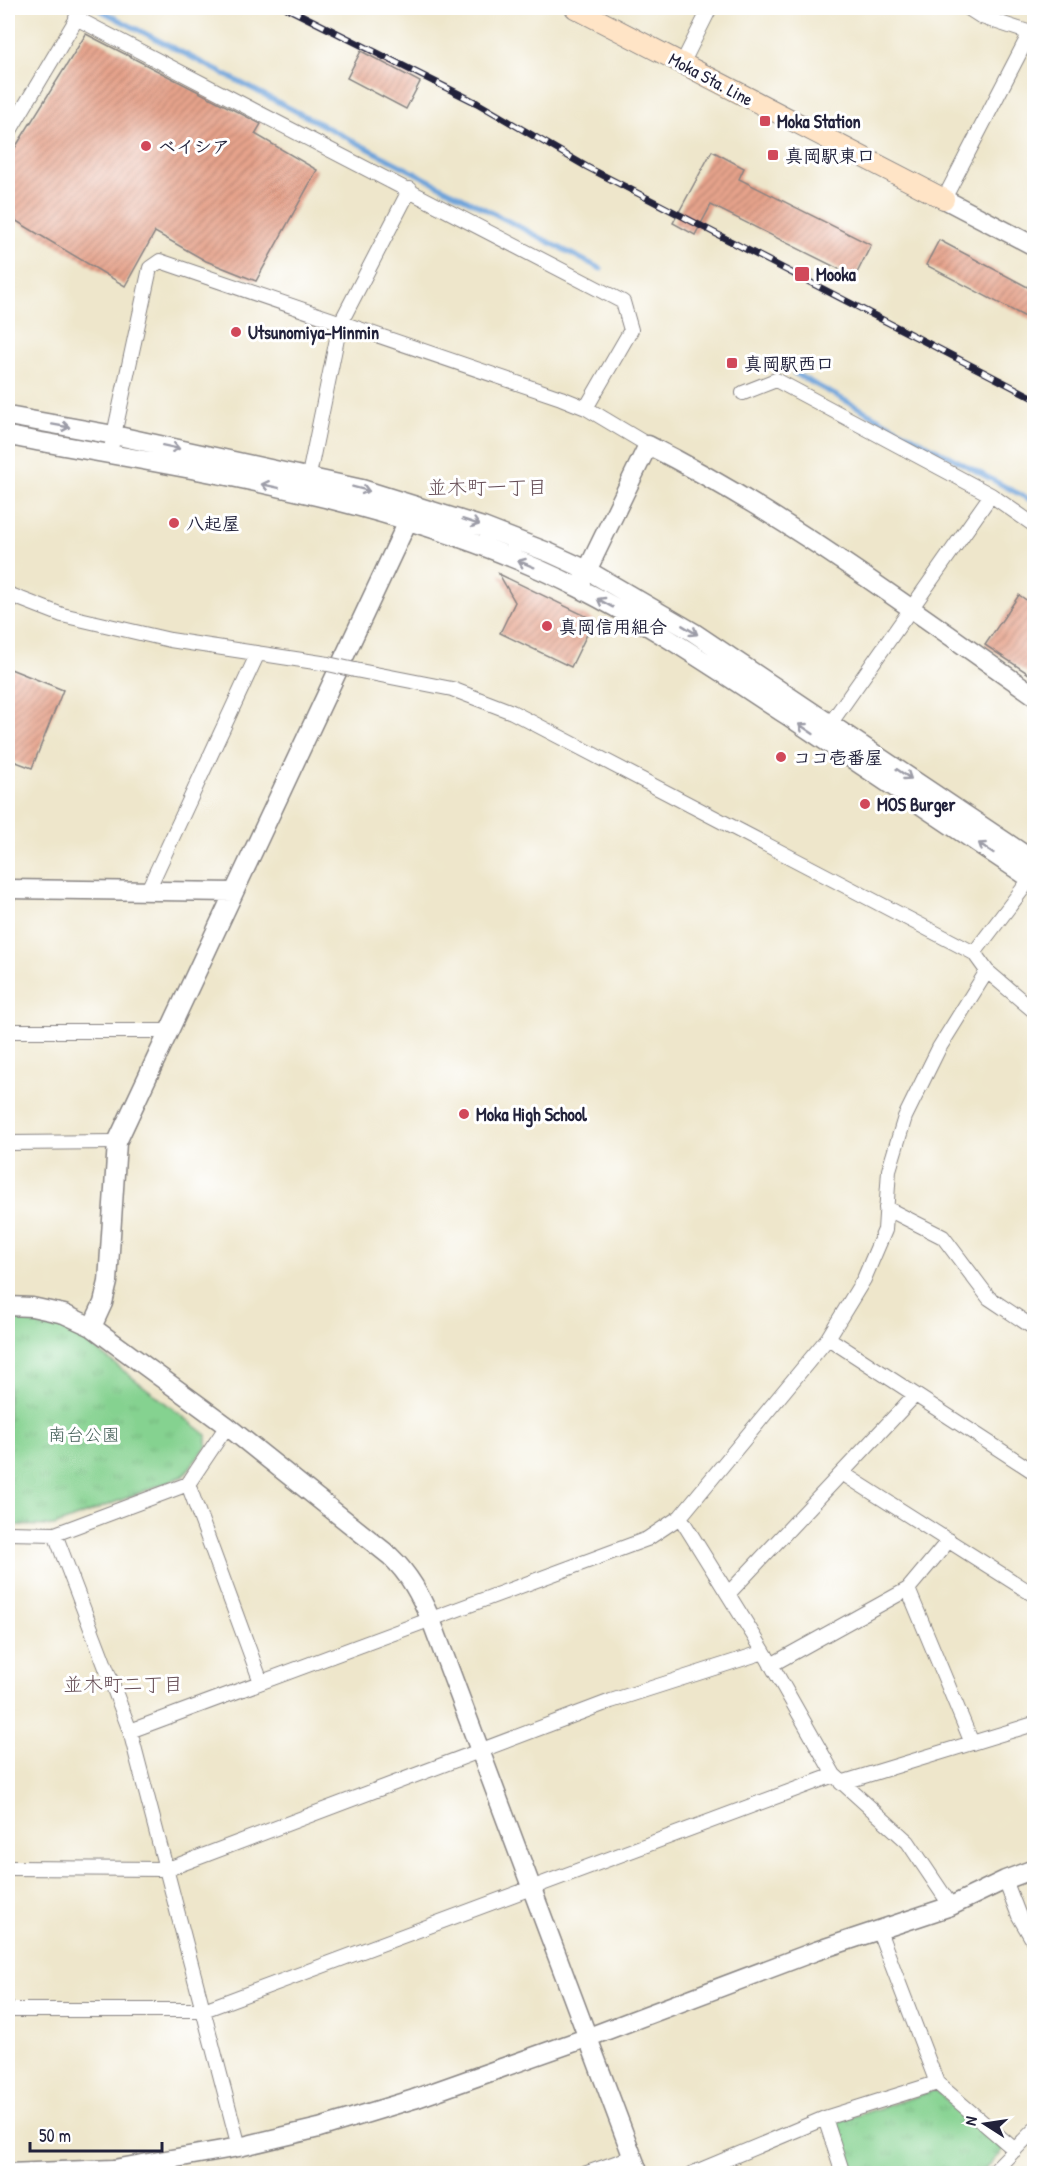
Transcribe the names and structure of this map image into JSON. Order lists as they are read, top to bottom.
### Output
{
  "streets": {
    "main road": ["Moka Sta. Line"]
  },
  "districts": ["並木町一丁目", "並木町二丁目"],
  "parks": ["南台公園"],
  "places": {
    "transit": [
      "Moka Station",
      "真岡駅東口",
      "Mooka",
      "真岡駅西口"
    ],
    "other": [
      "ベイシア",
      "Utsunomiya-Minmin",
      "八起屋",
      "真岡信用組合",
      "ココ壱番屋",
      "MOS Burger",
      "Moka High School"
    ]
  },
  "scale_bar": "50 m",
  "north": "left"
}
